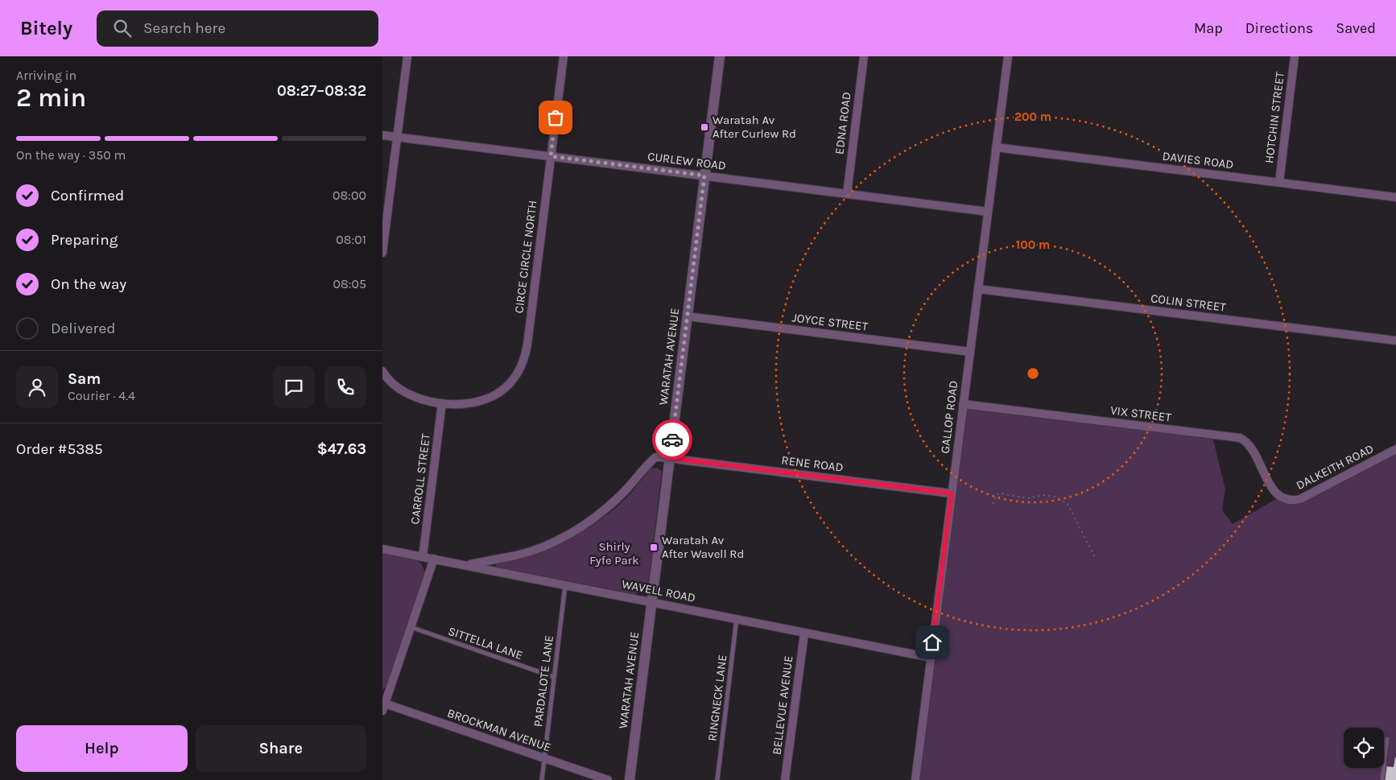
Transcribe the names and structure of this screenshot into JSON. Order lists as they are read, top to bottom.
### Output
{
  "streets": {
    "street": [
      "HOTCHIN STREET",
      "EDNA ROAD",
      "DAVIES ROAD",
      "CURLEW ROAD",
      "CIRCE CIRCLE NORTH",
      "COLIN STREET",
      "JOYCE STREET",
      "WARATAH AVENUE",
      "VIX STREET",
      "GALLOP ROAD",
      "RENE ROAD",
      "DALKEITH ROAD",
      "CARROLL STREET",
      "WAVELL ROAD",
      "BELLEVUE AVENUE",
      "BROCKMAN AVENUE"
    ],
    "lane": ["SITTELLA LANE", "PARDALOTE LANE", "RINGNECK LANE"]
  },
  "crossings": [
    ["HOTCHIN STREET", "DAVIES ROAD"],
    ["EDNA ROAD", "CURLEW ROAD"],
    ["DAVIES ROAD", "GALLOP ROAD"],
    ["CURLEW ROAD", "CIRCE CIRCLE NORTH"],
    ["CURLEW ROAD", "WARATAH AVENUE"],
    ["CURLEW ROAD", "GALLOP ROAD"],
    ["CIRCE CIRCLE NORTH", "CARROLL STREET"],
    ["COLIN STREET", "GALLOP ROAD"],
    ["JOYCE STREET", "WARATAH AVENUE"],
    ["JOYCE STREET", "GALLOP ROAD"],
    ["WARATAH AVENUE", "RENE ROAD"],
    ["WARATAH AVENUE", "WAVELL ROAD"],
    ["VIX STREET", "GALLOP ROAD"],
    ["VIX STREET", "DALKEITH ROAD"],
    ["GALLOP ROAD", "RENE ROAD"],
    ["GALLOP ROAD", "WAVELL ROAD"],
    ["RENE ROAD", "WAVELL ROAD"],
    ["CARROLL STREET", "WAVELL ROAD"],
    ["WAVELL ROAD", "PARDALOTE LANE"],
    ["WAVELL ROAD", "RINGNECK LANE"],
    ["WAVELL ROAD", "BELLEVUE AVENUE"],
    ["SITTELLA LANE", "PARDALOTE LANE"],
    ["PARDALOTE LANE", "BROCKMAN AVENUE"]
  ],
  "parks": ["Shirly Fyfe Park"],
  "places": {
    "transit": ["Waratah Av After Curlew Rd", "Waratah Av After Wavell Rd"]
  },
  "page": {
    "header": "Bitely",
    "search": "Search here",
    "nav": ["Map", "Directions", "Saved"],
    "heading": ["2 min", "Arriving in", "08:27–08:32"],
    "panel": [
      "Sam",
      "Courier · 4.4",
      "Order #5385",
      "$47.63"
    ],
    "bar": "On the way · 350 m",
    "list": [
      ["Confirmed", "08:00"],
      ["Preparing", "08:01"],
      ["On the way", "08:05"],
      "Delivered"
    ],
    "buttons": ["Help", "Share"]
  },
  "rings": ["200 m", "100 m"]
}
